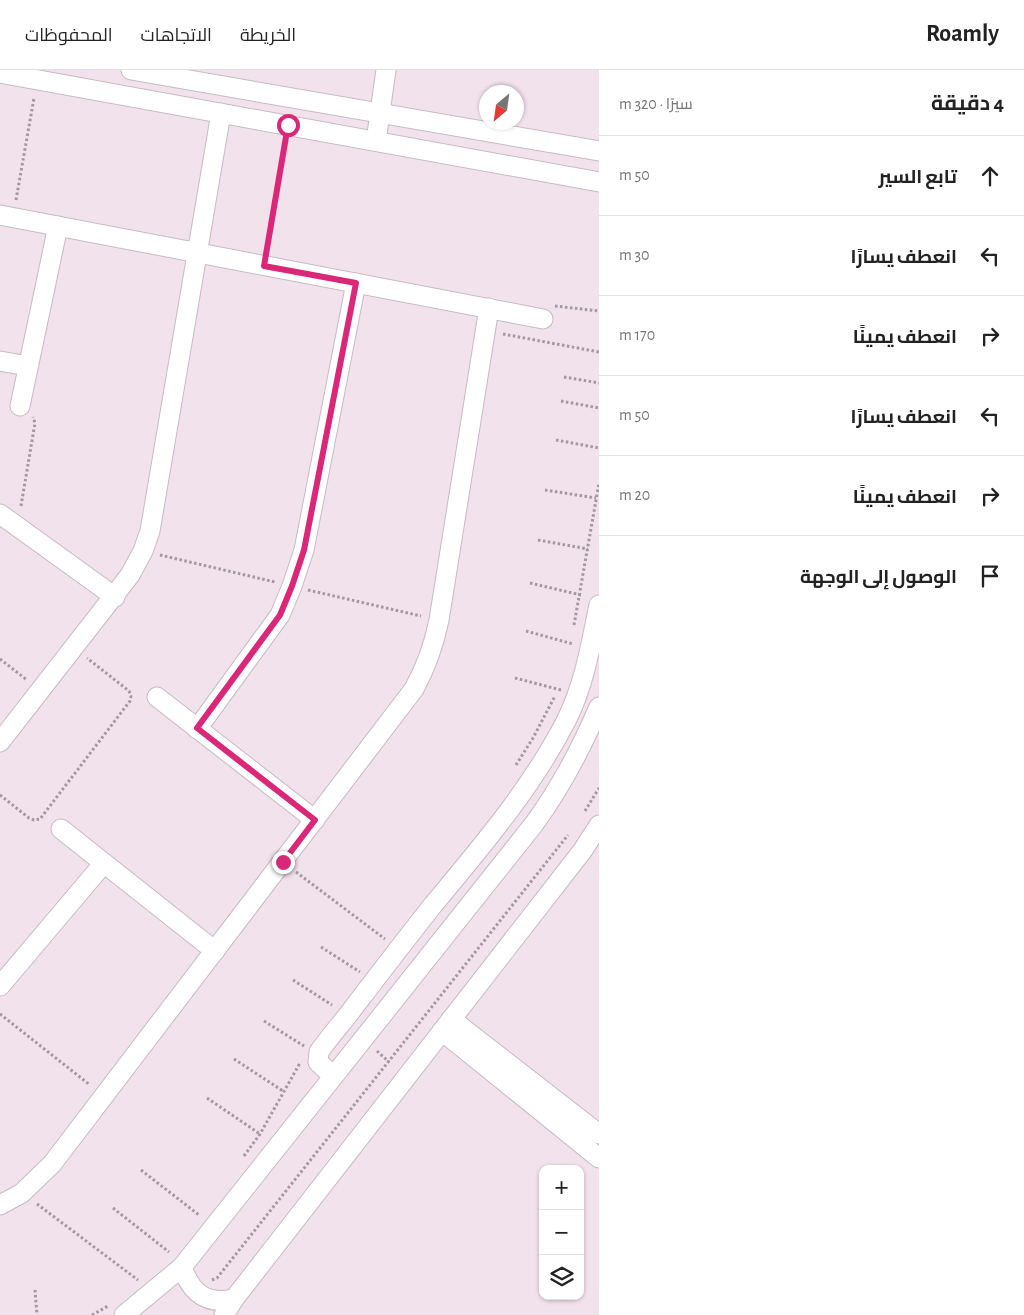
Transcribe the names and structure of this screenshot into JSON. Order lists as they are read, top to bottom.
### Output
{
  "north": "bottom left",
  "page": {
    "header": "Roamly",
    "nav": ["الخريطة", "الاتجاهات", "المحفوظات"],
    "heading": ["4 دقيقة", "سيرًا · 320 m"],
    "list": [
      ["تابع السير", "50 m"],
      ["انعطف يسارًا", "30 m"],
      ["انعطف يمينًا", "170 m"],
      ["انعطف يسارًا", "50 m"],
      ["انعطف يمينًا", "20 m"],
      "الوصول إلى الوجهة"
    ],
    "map_buttons": ["+", "−"]
  }
}
